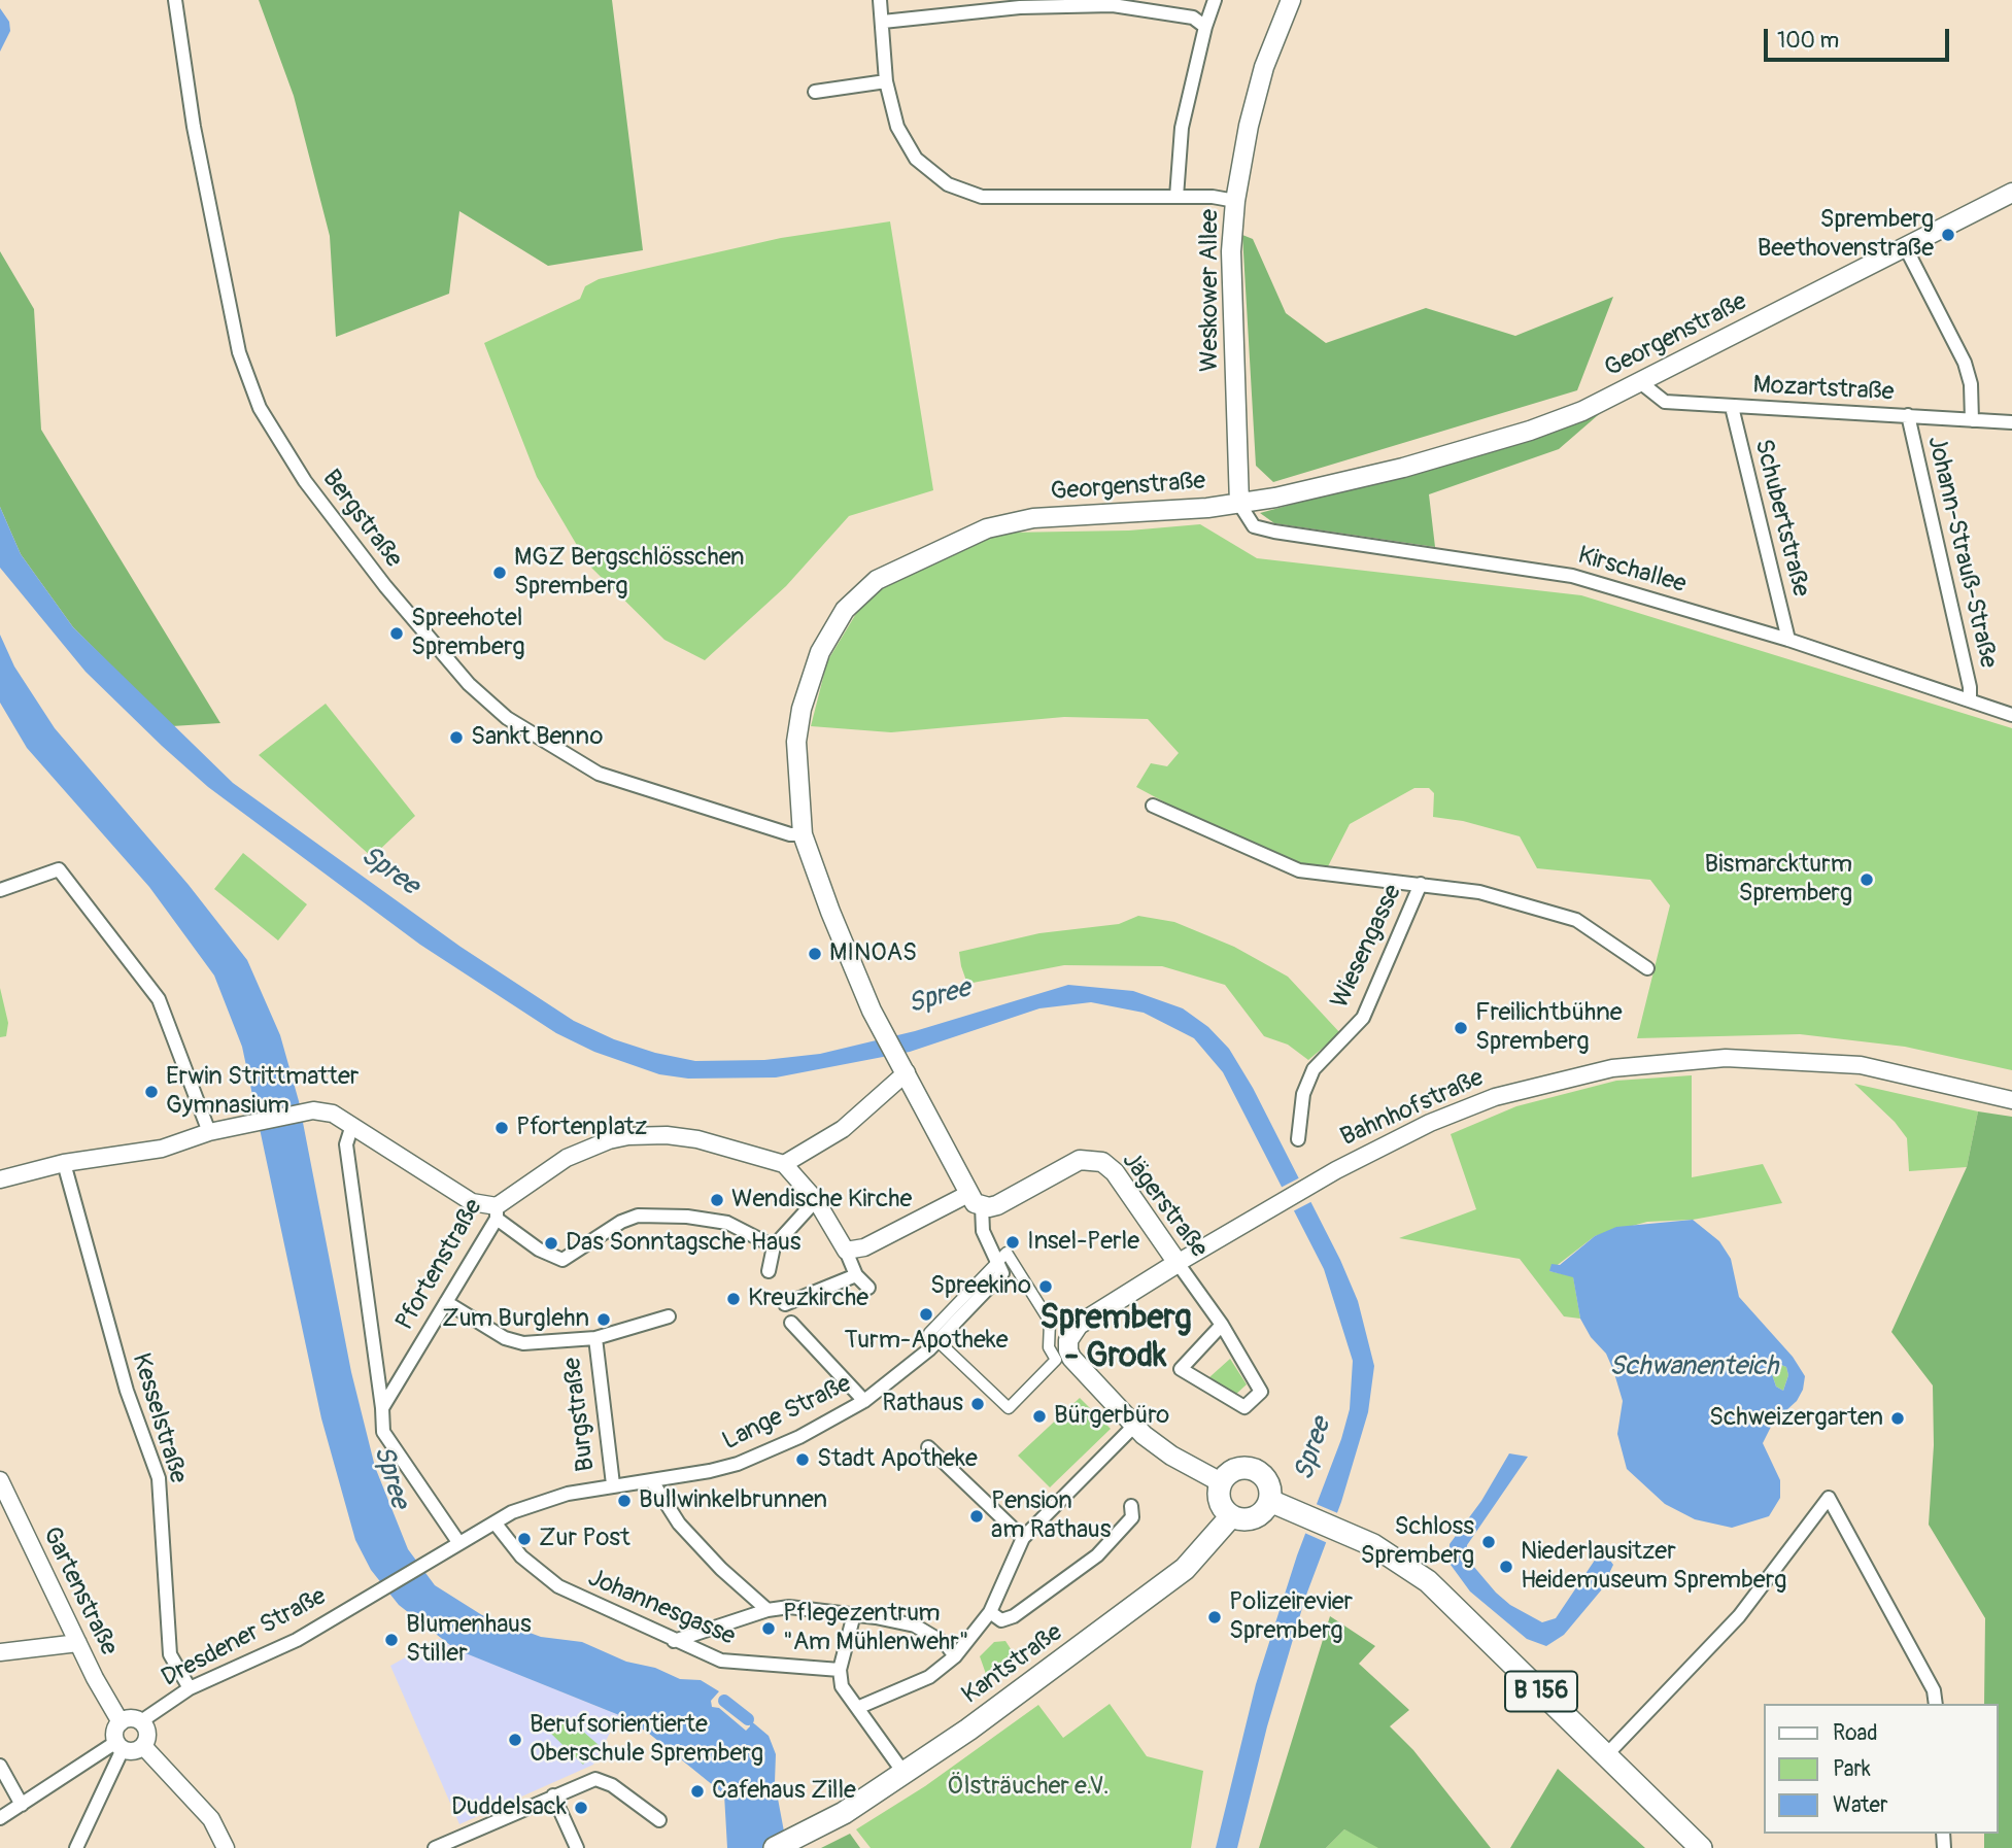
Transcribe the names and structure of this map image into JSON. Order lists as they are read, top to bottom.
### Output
{
  "streets": {
    "main road": [
      "Weskower Allee",
      "Georgenstraße",
      "Bahnhofstraße",
      "Jägerstraße",
      "Kantstraße",
      "B 156"
    ],
    "street": [
      "Mozartstraße",
      "Schubertstraße",
      "Bergstraße",
      "Johann-Strauß-Straße",
      "Kirschallee",
      "Wiesengasse",
      "Pfortenstraße",
      "Lange Straße",
      "Burgstraße",
      "Kesselstraße",
      "Gartenstraße",
      "Johannesgasse",
      "Dresdener Straße"
    ]
  },
  "crossings": [
    ["Weskower Allee", "Georgenstraße"],
    ["Weskower Allee", "Kirschallee"],
    ["Georgenstraße", "Mozartstraße"],
    ["Georgenstraße", "Bergstraße"],
    ["Georgenstraße", "Kirschallee"],
    ["Georgenstraße", "Jägerstraße"],
    ["Mozartstraße", "Schubertstraße"],
    ["Mozartstraße", "Johann-Strauß-Straße"],
    ["Schubertstraße", "Kirschallee"],
    ["Johann-Strauß-Straße", "Kirschallee"],
    ["Bahnhofstraße", "Jägerstraße"],
    ["Lange Straße", "Burgstraße"],
    ["Lange Straße", "Johannesgasse"],
    ["Lange Straße", "Dresdener Straße"],
    ["Kesselstraße", "Dresdener Straße"],
    ["Gartenstraße", "Dresdener Straße"],
    ["Kantstraße", "B 156"]
  ],
  "districts": ["Spremberg - Grodk"],
  "water": ["Spree", "Schwanenteich"],
  "parks": ["Ölsträucher e.V."],
  "places": [
    "Spremberg Beethovenstraße",
    "MGZ Bergschlösschen Spremberg",
    "Spreehotel Spremberg",
    "Sankt Benno",
    "Bismarckturm Spremberg",
    "MINOAS",
    "Freilichtbühne Spremberg",
    "Erwin Strittmatter Gymnasium",
    "Pfortenplatz",
    "Wendische Kirche",
    "Insel-Perle",
    "Das Sonntagsche Haus",
    "Spreekino",
    "Kreuzkirche",
    "Turm-Apotheke",
    "Zum Burglehn",
    "Rathaus",
    "Bürgerbüro",
    "Schweizergarten",
    "Stadt Apotheke",
    "Bullwinkelbrunnen",
    "Pension am Rathaus",
    "Zur Post",
    "Schloss Spremberg",
    "Niederlausitzer Heidemuseum Spremberg",
    "Polizeirevier Spremberg",
    "Pflegezentrum \"Am Mühlenwehr\"",
    "Blumenhaus Stiller",
    "Berufsorientierte Oberschule Spremberg",
    "Cafehaus Zille",
    "Duddelsack"
  ],
  "legend": ["Road", "Park", "Water"],
  "scale_bar": "100 m"
}
